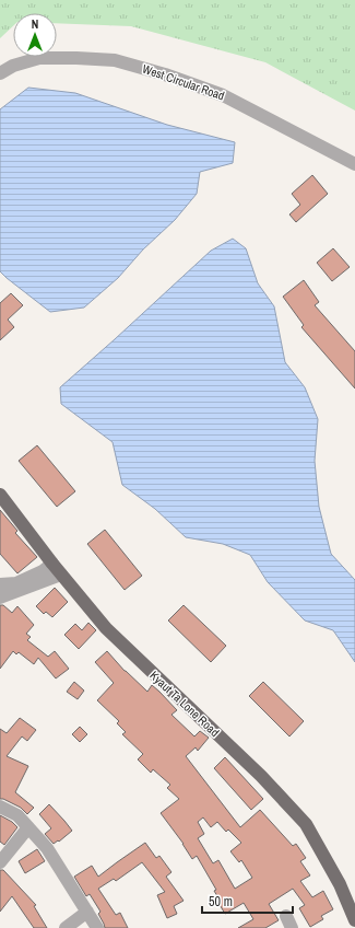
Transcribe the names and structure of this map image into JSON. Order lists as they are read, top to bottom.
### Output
{
  "streets": {
    "main road": ["Kyaut Ta Lone Road"],
    "street": ["West Circular Road"]
  },
  "scale_bar": "50 m",
  "north": "top"
}
